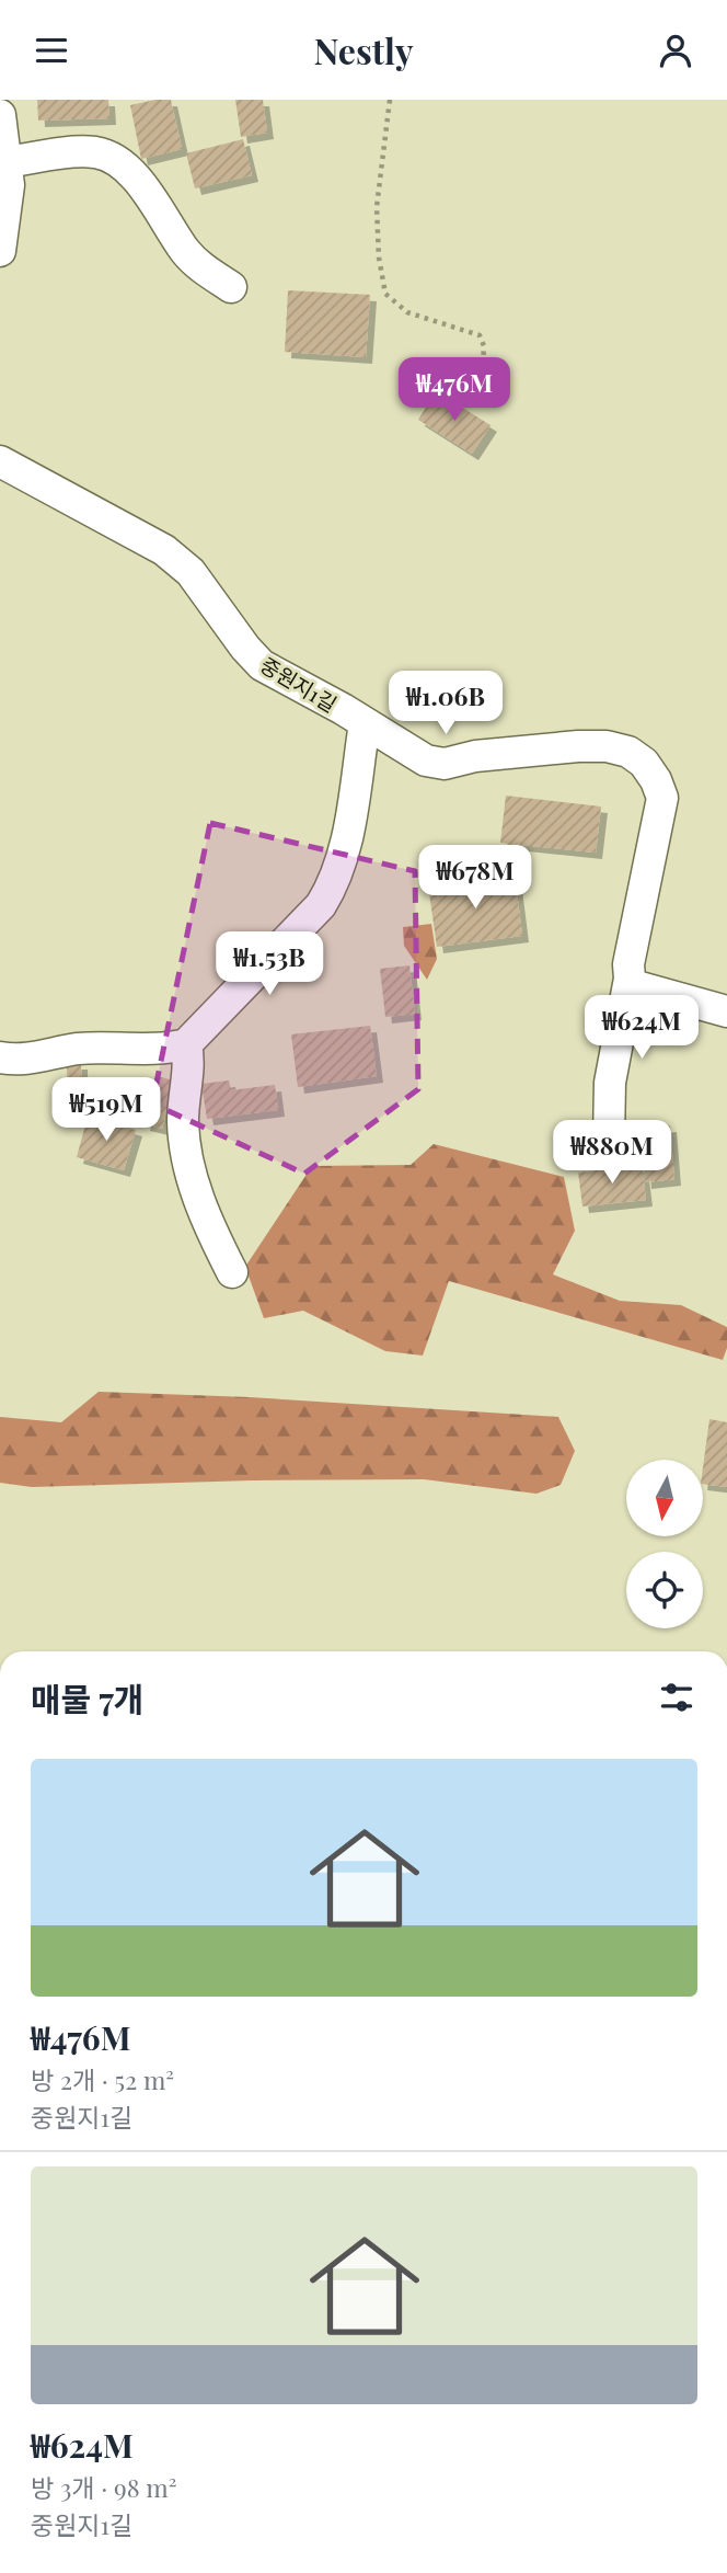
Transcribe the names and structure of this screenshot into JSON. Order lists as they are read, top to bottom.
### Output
{
  "streets": {
    "street": ["중원지1길"]
  },
  "north": "bottom",
  "page": {
    "header": "Nestly",
    "price": [
      "₩476M",
      "₩1.06B",
      "₩678M",
      "₩1.53B",
      "₩624M",
      "₩519M",
      "₩880M"
    ],
    "heading": "매물 7개",
    "list": [
      {
        "name": "₩476M",
        "note": "방 2개 · 52 m² · 중원지1길"
      },
      {
        "name": "₩624M",
        "note": "방 3개 · 98 m² · 중원지1길"
      }
    ]
  }
}
